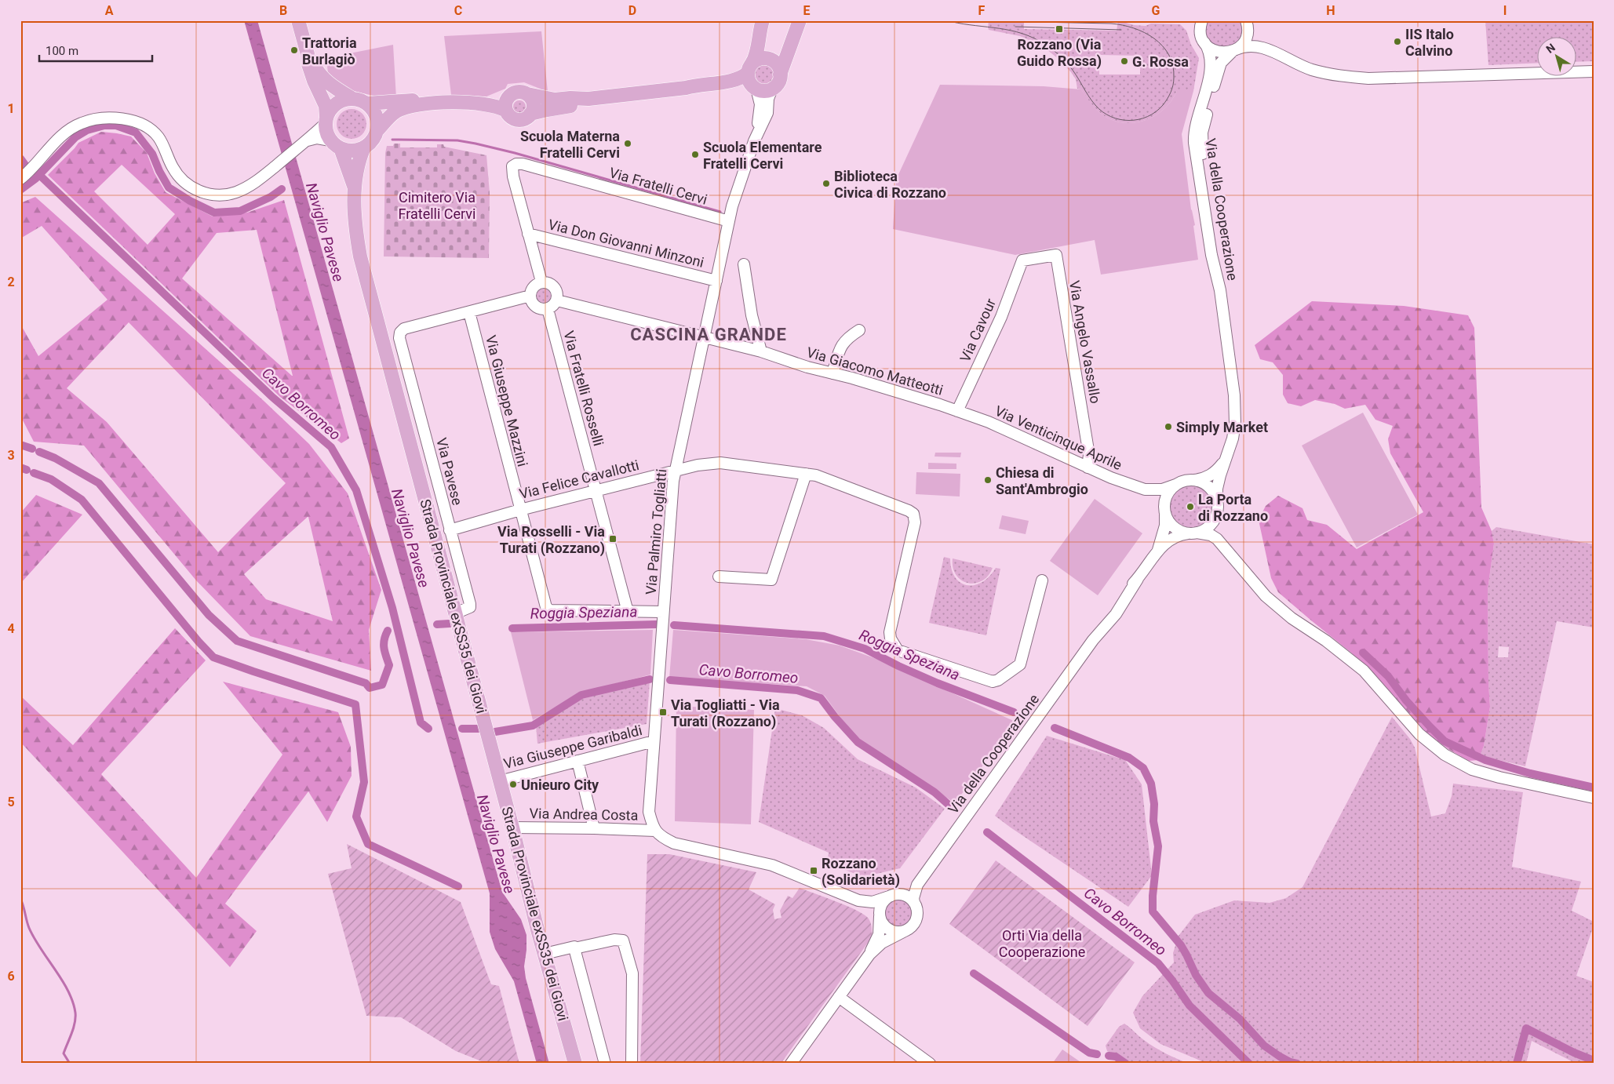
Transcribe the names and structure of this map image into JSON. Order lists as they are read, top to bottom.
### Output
{
  "streets": {
    "main road": ["Strada Provinciale exSS35 dei Giovi"],
    "street": [
      "Via Fratelli Cervi",
      "Via della Cooperazione",
      "Via Don Giovanni Minzoni",
      "Via Cavour",
      "Via Angelo Vassallo",
      "Via Giacomo Matteotti",
      "Via Fratelli Rosselli",
      "Via Giuseppe Mazzini",
      "Via Venticinque Aprile",
      "Via Pavese",
      "Via Felice Cavallotti",
      "Via Palmiro Togliatti",
      "Via Giuseppe Garibaldi",
      "Via Andrea Costa"
    ]
  },
  "crossings": [
    ["Via Fratelli Cervi", "Via Don Giovanni Minzoni"],
    ["Via Fratelli Cervi", "Via Palmiro Togliatti"],
    ["Via della Cooperazione", "Via Venticinque Aprile"],
    ["Via della Cooperazione", "Via Andrea Costa"],
    ["Via Don Giovanni Minzoni", "Via Palmiro Togliatti"],
    ["Via Cavour", "Via Angelo Vassallo"],
    ["Via Cavour", "Via Giacomo Matteotti"],
    ["Via Cavour", "Via Venticinque Aprile"],
    ["Via Angelo Vassallo", "Via Venticinque Aprile"],
    ["Via Giacomo Matteotti", "Via Fratelli Rosselli"],
    ["Via Giacomo Matteotti", "Via Venticinque Aprile"],
    ["Via Giacomo Matteotti", "Via Palmiro Togliatti"],
    ["Via Fratelli Rosselli", "Via Giuseppe Mazzini"],
    ["Via Fratelli Rosselli", "Via Felice Cavallotti"],
    ["Via Giuseppe Mazzini", "Via Pavese"],
    ["Via Giuseppe Mazzini", "Via Felice Cavallotti"],
    ["Via Pavese", "Via Felice Cavallotti"],
    ["Via Pavese", "Strada Provinciale exSS35 dei Giovi"],
    ["Via Felice Cavallotti", "Via Palmiro Togliatti"],
    ["Via Palmiro Togliatti", "Via Giuseppe Garibaldi"],
    ["Via Palmiro Togliatti", "Via Andrea Costa"],
    ["Strada Provinciale exSS35 dei Giovi", "Via Giuseppe Garibaldi"],
    ["Strada Provinciale exSS35 dei Giovi", "Via Andrea Costa"]
  ],
  "districts": ["CASCINA GRANDE"],
  "water": ["Naviglio Pavese", "Cavo Borromeo", "Roggia Speziana"],
  "parks": ["Cimitero Via Fratelli Cervi", "Orti Via della Cooperazione"],
  "places": {
    "transit": [
      "Rozzano (Via Guido Rossa)",
      "Via Rosselli - Via Turati (Rozzano)",
      "Via Togliatti - Via Turati (Rozzano)",
      "Rozzano (Solidarietà)"
    ],
    "other": [
      "IIS Italo Calvino",
      "Trattoria Burlagiò",
      "G. Rossa",
      "Scuola Materna Fratelli Cervi",
      "Scuola Elementare Fratelli Cervi",
      "Biblioteca Civica di Rozzano",
      "Simply Market",
      "Chiesa di Sant'Ambrogio",
      "La Porta di Rozzano",
      "Unieuro City"
    ]
  },
  "scale_bar": "100 m",
  "north": "top left",
  "grid": {
    "columns": [
      "A",
      "B",
      "C",
      "D",
      "E",
      "F",
      "G",
      "H",
      "I"
    ],
    "rows": [
      "1",
      "2",
      "3",
      "4",
      "5",
      "6"
    ]
  }
}
